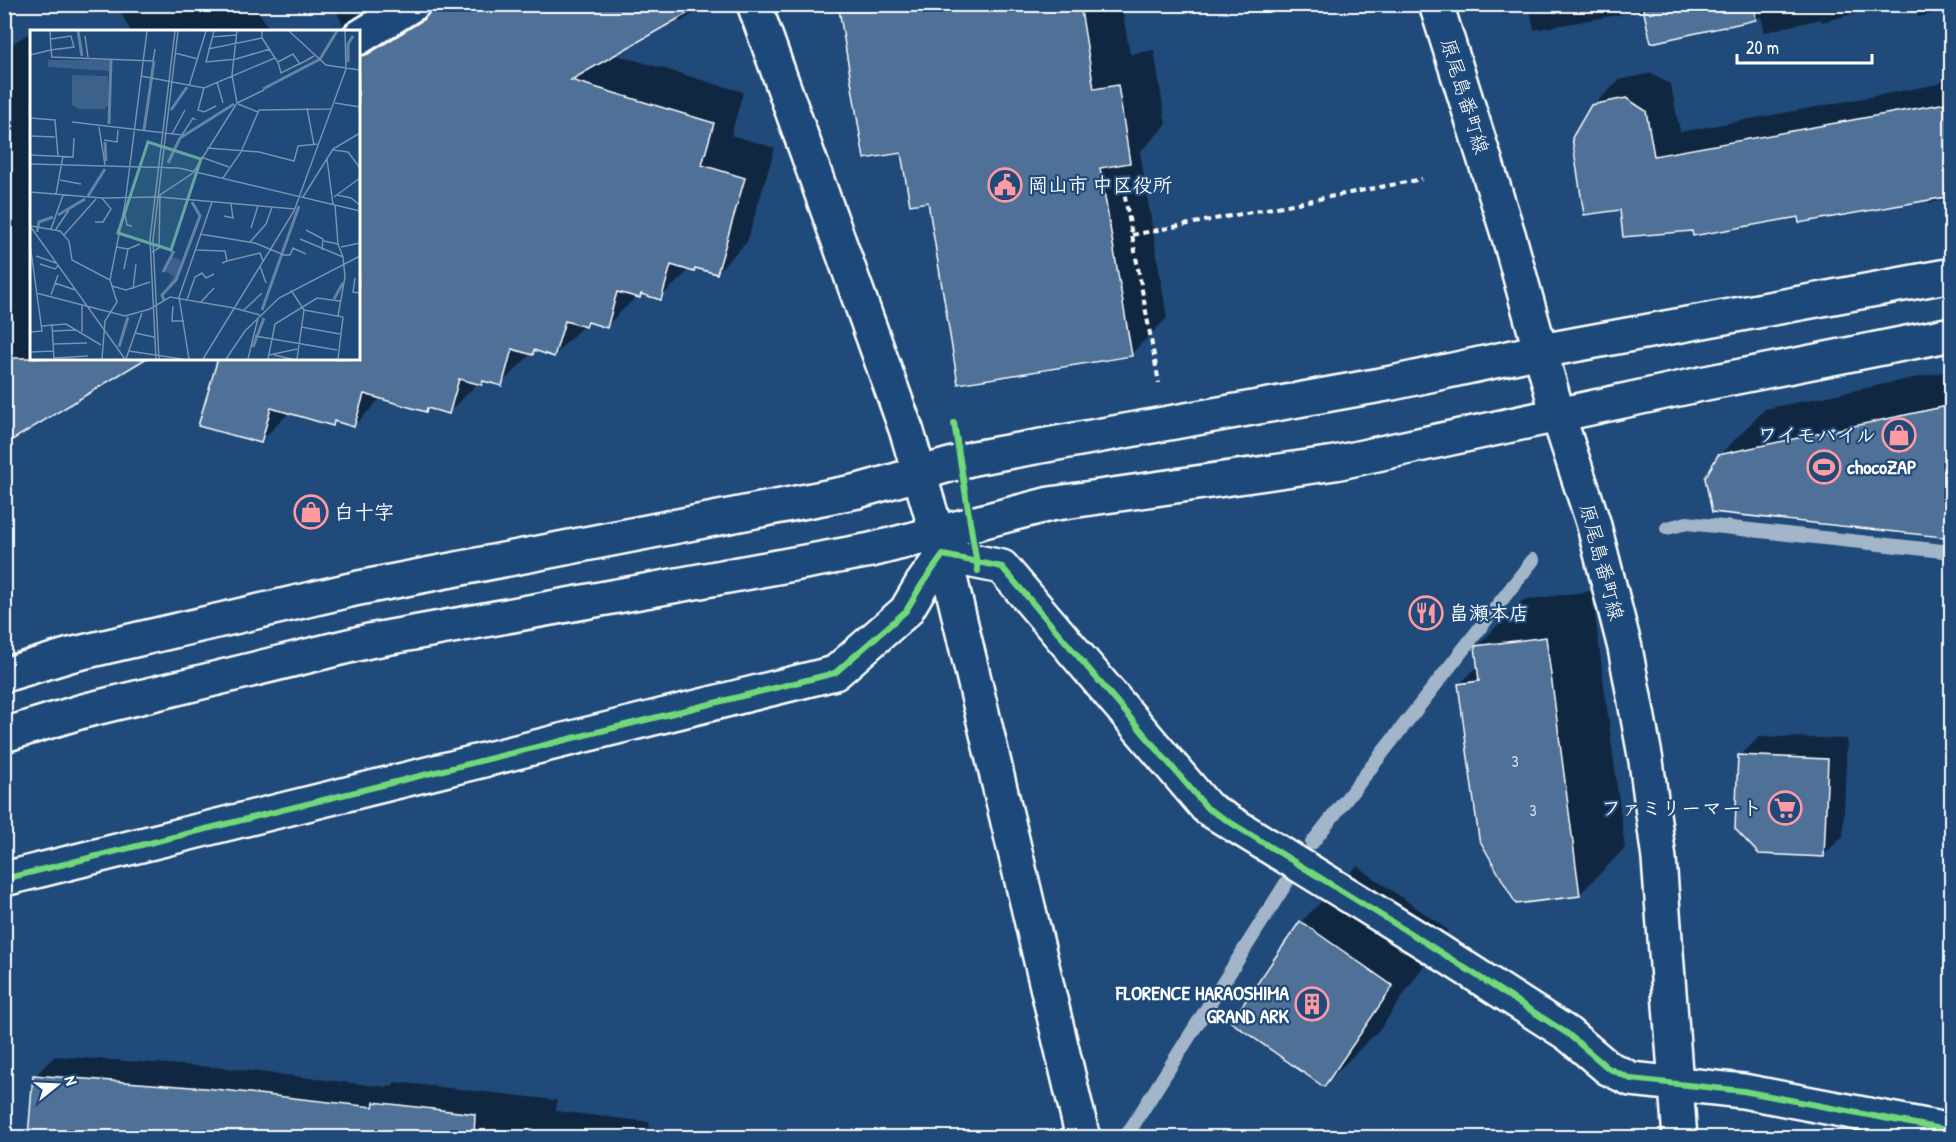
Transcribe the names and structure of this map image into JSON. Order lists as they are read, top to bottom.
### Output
{
  "streets": {
    "street": ["原尾島番町線"]
  },
  "places": {
    "public building": ["岡山市 中区役所"],
    "shop": ["ワイモバイル", "白十字"],
    "sports": ["chocoZAP"],
    "restaurant": ["畠瀬本店"],
    "supermarket": ["ファミリーマート"],
    "building": ["FLORENCE HARAOSHIMA GRAND ARK"]
  },
  "house_numbers": ["3", "3"],
  "scale_bar": "20 m",
  "north": "right"
}
